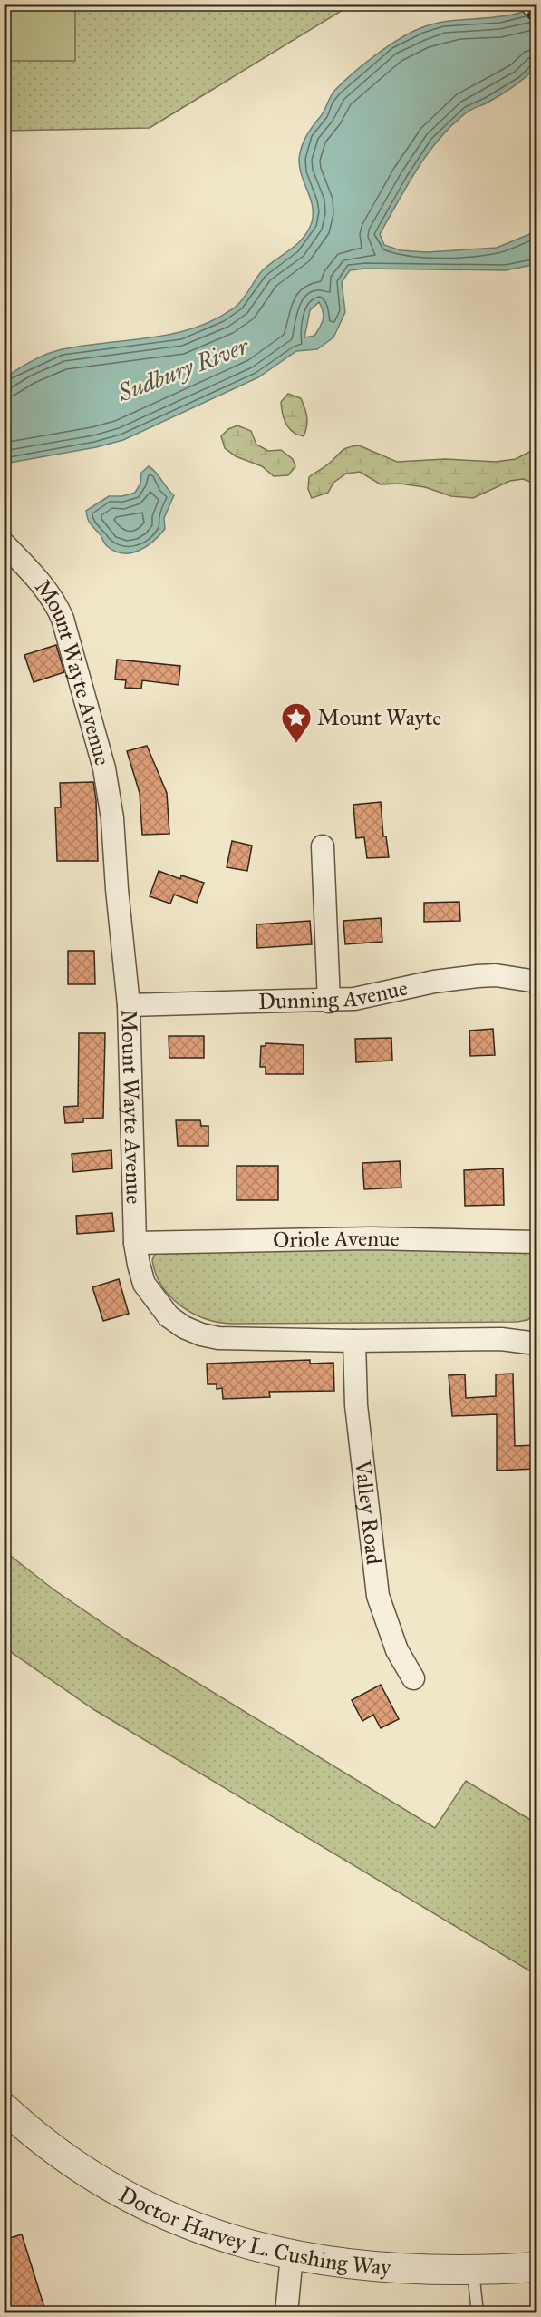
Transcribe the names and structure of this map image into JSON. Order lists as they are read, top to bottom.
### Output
{
  "streets": {
    "street": [
      "Mount Wayte Avenue",
      "Dunning Avenue",
      "Oriole Avenue",
      "Valley Road",
      "Doctor Harvey L. Cushing Way"
    ]
  },
  "crossings": [
    ["Mount Wayte Avenue", "Dunning Avenue"],
    ["Mount Wayte Avenue", "Oriole Avenue"],
    ["Mount Wayte Avenue", "Valley Road"]
  ],
  "water": ["Sudbury River"],
  "places": {
    "place": ["Mount Wayte"]
  }
}
